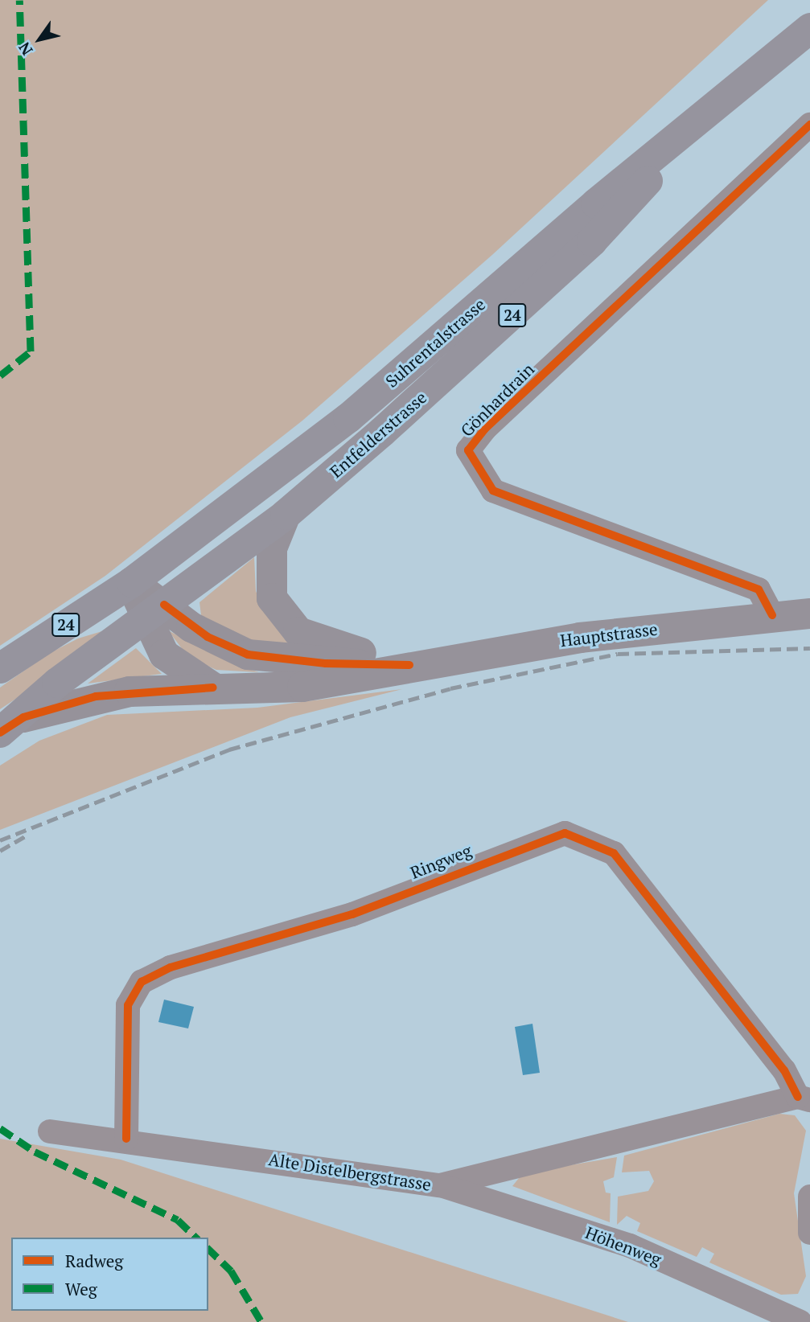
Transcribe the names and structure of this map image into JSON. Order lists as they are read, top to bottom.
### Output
{
  "streets": {
    "main road": [
      "24",
      "Suhrentalstrasse",
      "Entfelderstrasse",
      "Hauptstrasse"
    ],
    "street": [
      "Gönhardrain",
      "Ringweg",
      "Alte Distelbergstrasse",
      "Höhenweg"
    ]
  },
  "crossings": [
    ["24", "Suhrentalstrasse"],
    ["Suhrentalstrasse", "Entfelderstrasse"],
    ["Gönhardrain", "Hauptstrasse"],
    ["Ringweg", "Alte Distelbergstrasse"],
    ["Alte Distelbergstrasse", "Höhenweg"]
  ],
  "legend": ["Radweg", "Weg"],
  "north": "bottom left"
}
